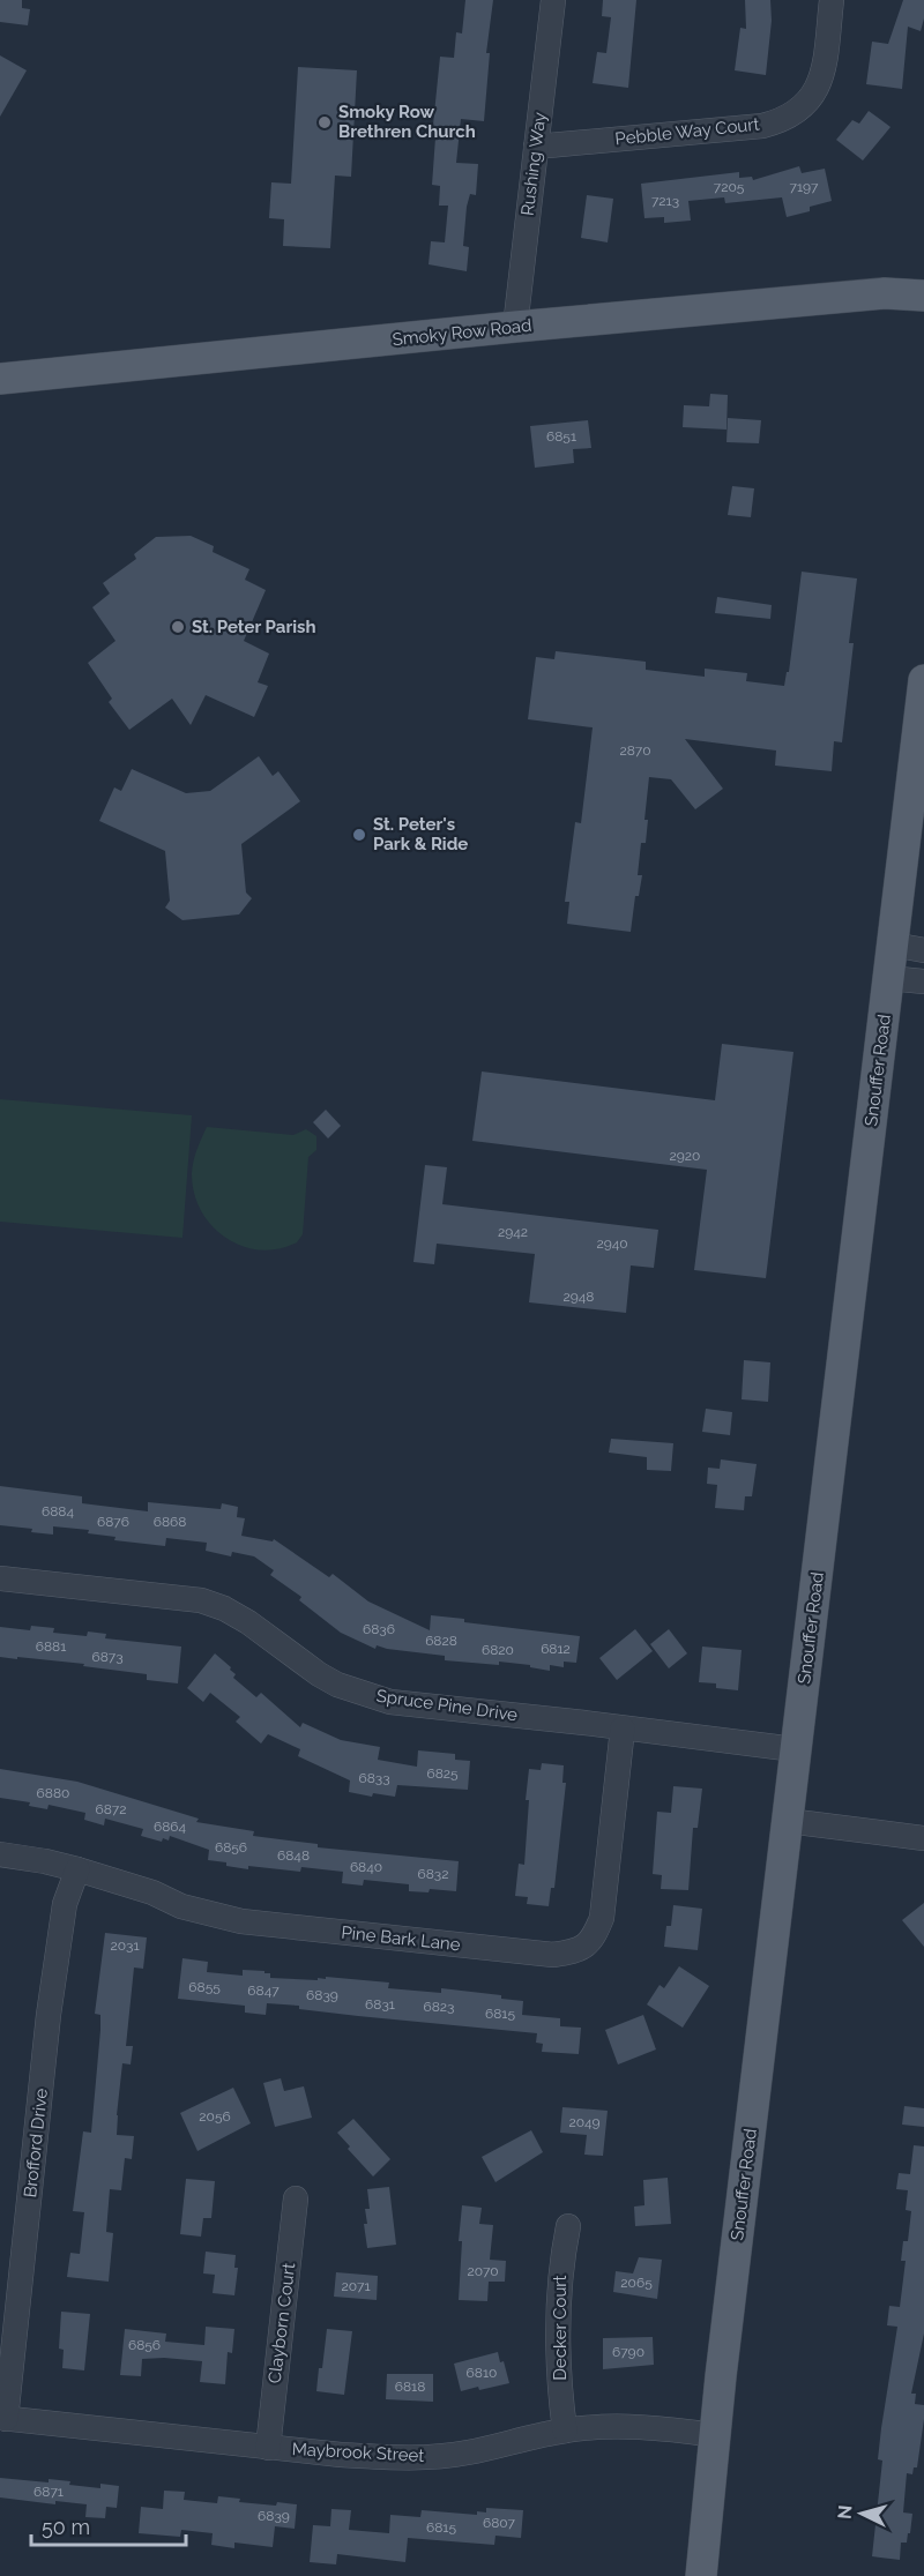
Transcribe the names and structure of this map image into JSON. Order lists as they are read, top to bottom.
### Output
{
  "streets": {
    "main road": ["Smoky Row Road", "Snouffer Road"],
    "street": [
      "Pebble Way Court",
      "Rushing Way",
      "Spruce Pine Drive",
      "Pine Bark Lane",
      "Brofford Drive",
      "Clayborn Court",
      "Decker Court",
      "Maybrook Street"
    ]
  },
  "crossings": [
    ["Pebble Way Court", "Rushing Way"],
    ["Rushing Way", "Smoky Row Road"],
    ["Snouffer Road", "Spruce Pine Drive"],
    ["Snouffer Road", "Maybrook Street"],
    ["Spruce Pine Drive", "Pine Bark Lane"],
    ["Pine Bark Lane", "Brofford Drive"],
    ["Brofford Drive", "Maybrook Street"],
    ["Clayborn Court", "Maybrook Street"],
    ["Decker Court", "Maybrook Street"]
  ],
  "places": ["Smoky Row Brethren Church", "St. Peter Parish", "St. Peter's Park & Ride"],
  "house_numbers": [
    "7205",
    "7197",
    "7213",
    "6851",
    "2870",
    "2920",
    "2942",
    "2940",
    "2948",
    "6884",
    "6876",
    "6868",
    "6836",
    "6828",
    "6881",
    "6812",
    "6820",
    "6873",
    "6825",
    "6833",
    "6880",
    "6872",
    "6864",
    "6856",
    "6848",
    "6840",
    "6832",
    "2031",
    "6855",
    "6847",
    "6839",
    "6831",
    "6823",
    "6815",
    "2056",
    "2049",
    "2070",
    "2065",
    "2071",
    "6856",
    "6790",
    "6810",
    "6818",
    "6871",
    "6839",
    "6807",
    "6815"
  ],
  "scale_bar": "50 m",
  "north": "left"
}
